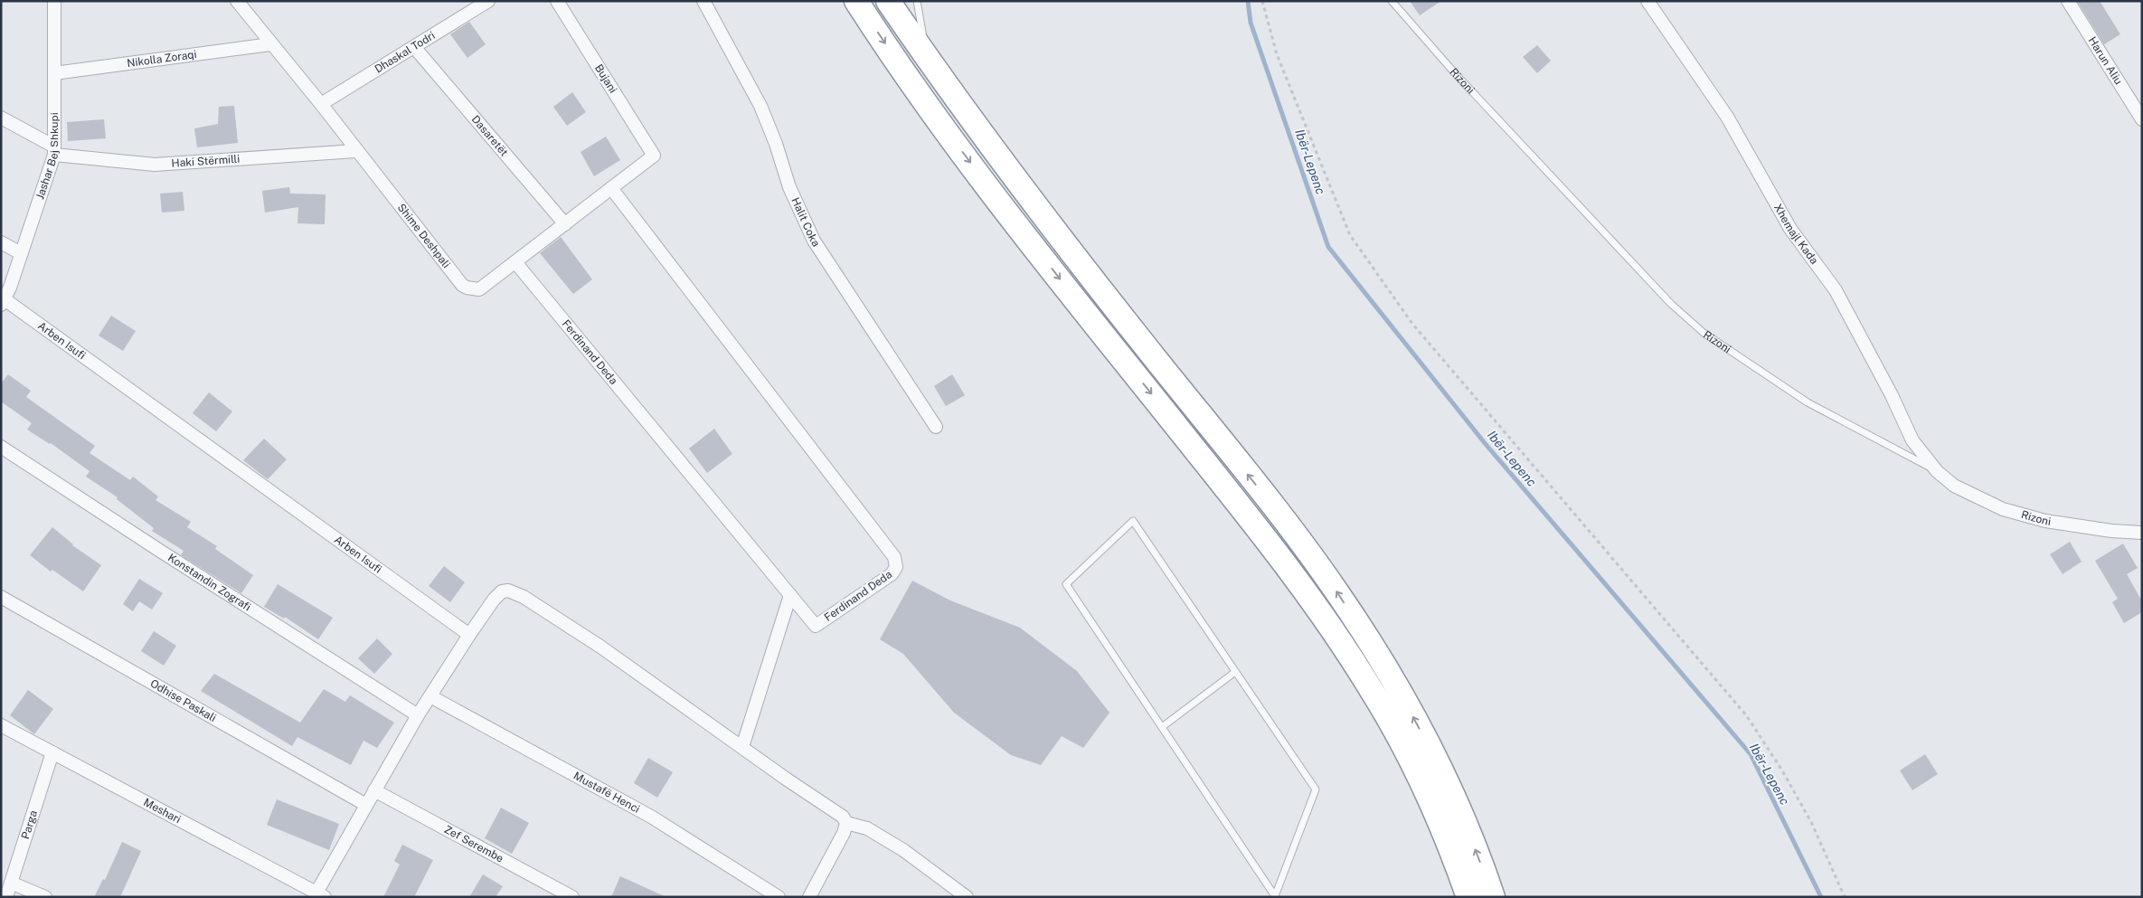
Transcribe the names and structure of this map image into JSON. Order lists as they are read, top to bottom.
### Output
{
  "streets": {
    "street": [
      "Dhaskal Todri",
      "Nikolla Zoraqi",
      "Harun Aliu",
      "Bujani",
      "Rizoni",
      "Dasaretët",
      "Jashar Bej Shkupi",
      "Haki Stërmilli",
      "Halit Coka",
      "Xhemajl Kada",
      "Shime Deshpali",
      "Arben Isufi",
      "Ferdinand Deda",
      "Konstandin Zografi",
      "Odhise Paskali",
      "Mustafë Henci",
      "Meshari",
      "Parga",
      "Zef Serembe"
    ]
  },
  "crossings": [
    ["Dhaskal Todri", "Dasaretët"],
    ["Dhaskal Todri", "Shime Deshpali"],
    ["Nikolla Zoraqi", "Jashar Bej Shkupi"],
    ["Nikolla Zoraqi", "Shime Deshpali"],
    ["Bujani", "Shime Deshpali"],
    ["Rizoni", "Xhemajl Kada"],
    ["Dasaretët", "Shime Deshpali"],
    ["Jashar Bej Shkupi", "Haki Stërmilli"],
    ["Jashar Bej Shkupi", "Arben Isufi"],
    ["Haki Stërmilli", "Shime Deshpali"],
    ["Shime Deshpali", "Ferdinand Deda"],
    ["Meshari", "Parga"]
  ],
  "water": ["Ibër-Lepenc"]
}
